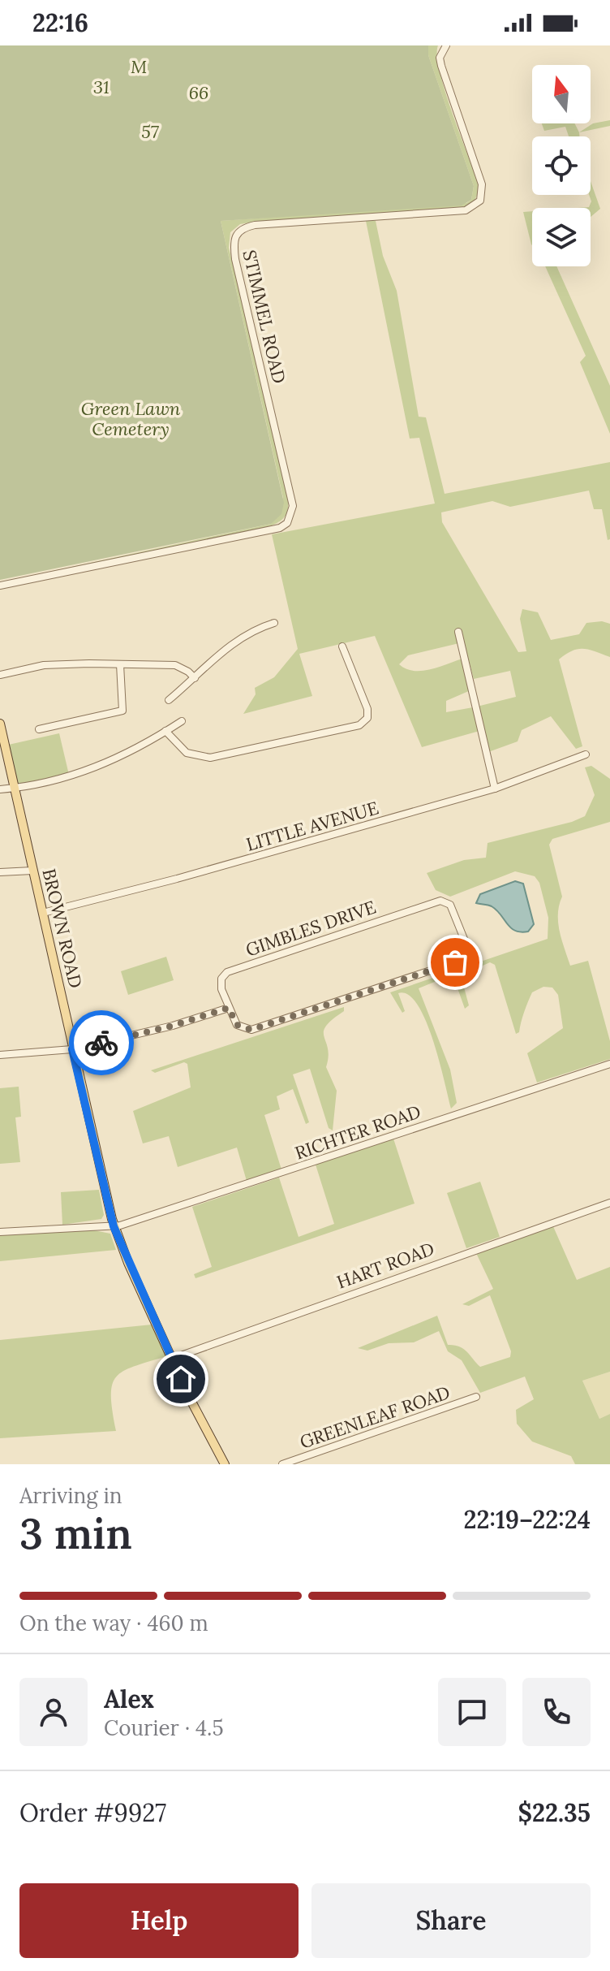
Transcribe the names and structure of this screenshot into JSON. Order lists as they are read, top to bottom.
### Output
{
  "streets": {
    "main road": ["BROWN ROAD"],
    "street": [
      "STIMMEL ROAD",
      "LITTLE AVENUE",
      "GIMBLES DRIVE",
      "RICHTER ROAD",
      "HART ROAD",
      "GREENLEAF ROAD"
    ]
  },
  "crossings": [
    ["LITTLE AVENUE", "BROWN ROAD"],
    ["BROWN ROAD", "RICHTER ROAD"],
    ["BROWN ROAD", "HART ROAD"]
  ],
  "parks": [
    "M",
    "31",
    "66",
    "57",
    "Green Lawn Cemetery"
  ],
  "north": "top",
  "page": {
    "status": "22:16",
    "heading": ["3 min", "Arriving in", "22:19–22:24"],
    "panel": [
      "Alex",
      "Courier · 4.5",
      "Order #9927",
      "$22.35"
    ],
    "bar": "On the way · 460 m",
    "buttons": ["Help", "Share"]
  }
}
